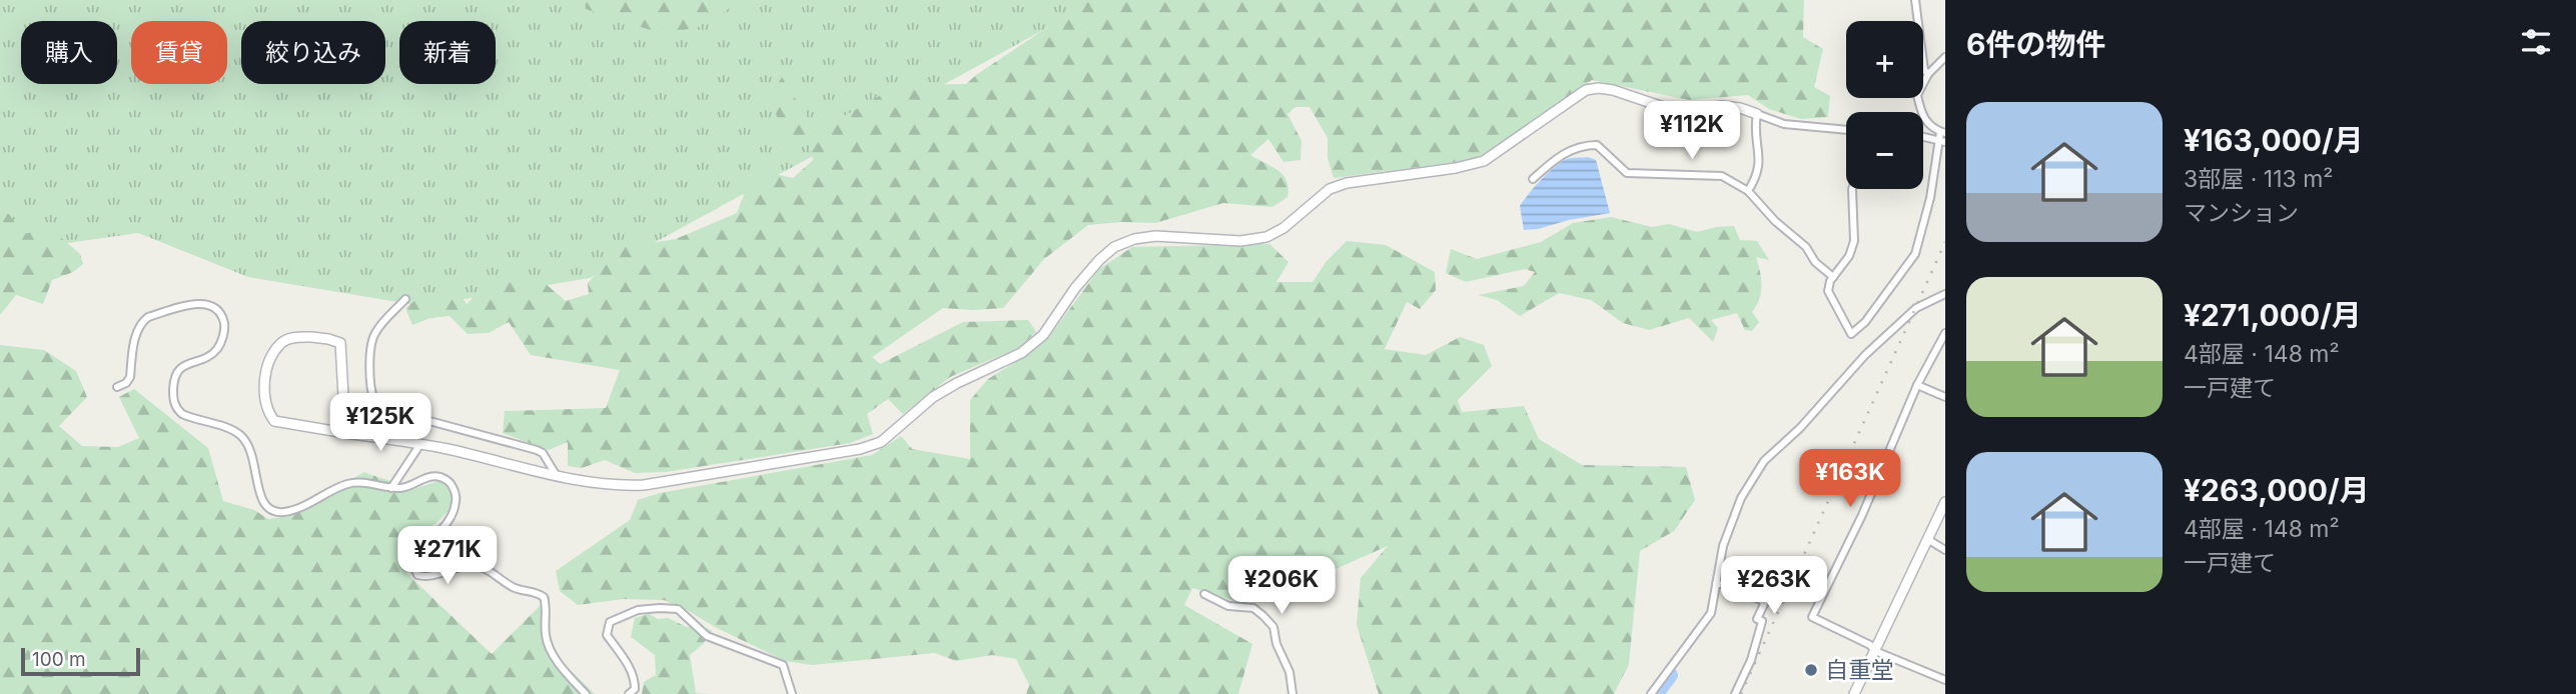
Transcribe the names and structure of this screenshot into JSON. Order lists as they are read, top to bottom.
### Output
{
  "places": ["自重堂"],
  "scale_bar": "100 m",
  "page": {
    "heading": "6件の物件",
    "map_buttons": ["+", "−"],
    "chip": [
      "購入",
      "賃貸",
      "絞り込み",
      "新着"
    ],
    "list": [
      {
        "name": "¥163,000/月",
        "note": "3部屋 · 113 m² · マンション"
      },
      {
        "name": "¥271,000/月",
        "note": "4部屋 · 148 m² · 一戸建て"
      },
      {
        "name": "¥263,000/月",
        "note": "4部屋 · 148 m² · 一戸建て"
      }
    ],
    "price": [
      "¥112K",
      "¥125K",
      "¥163K",
      "¥271K",
      "¥206K",
      "¥263K"
    ],
    "scale": "100 m"
  }
}
